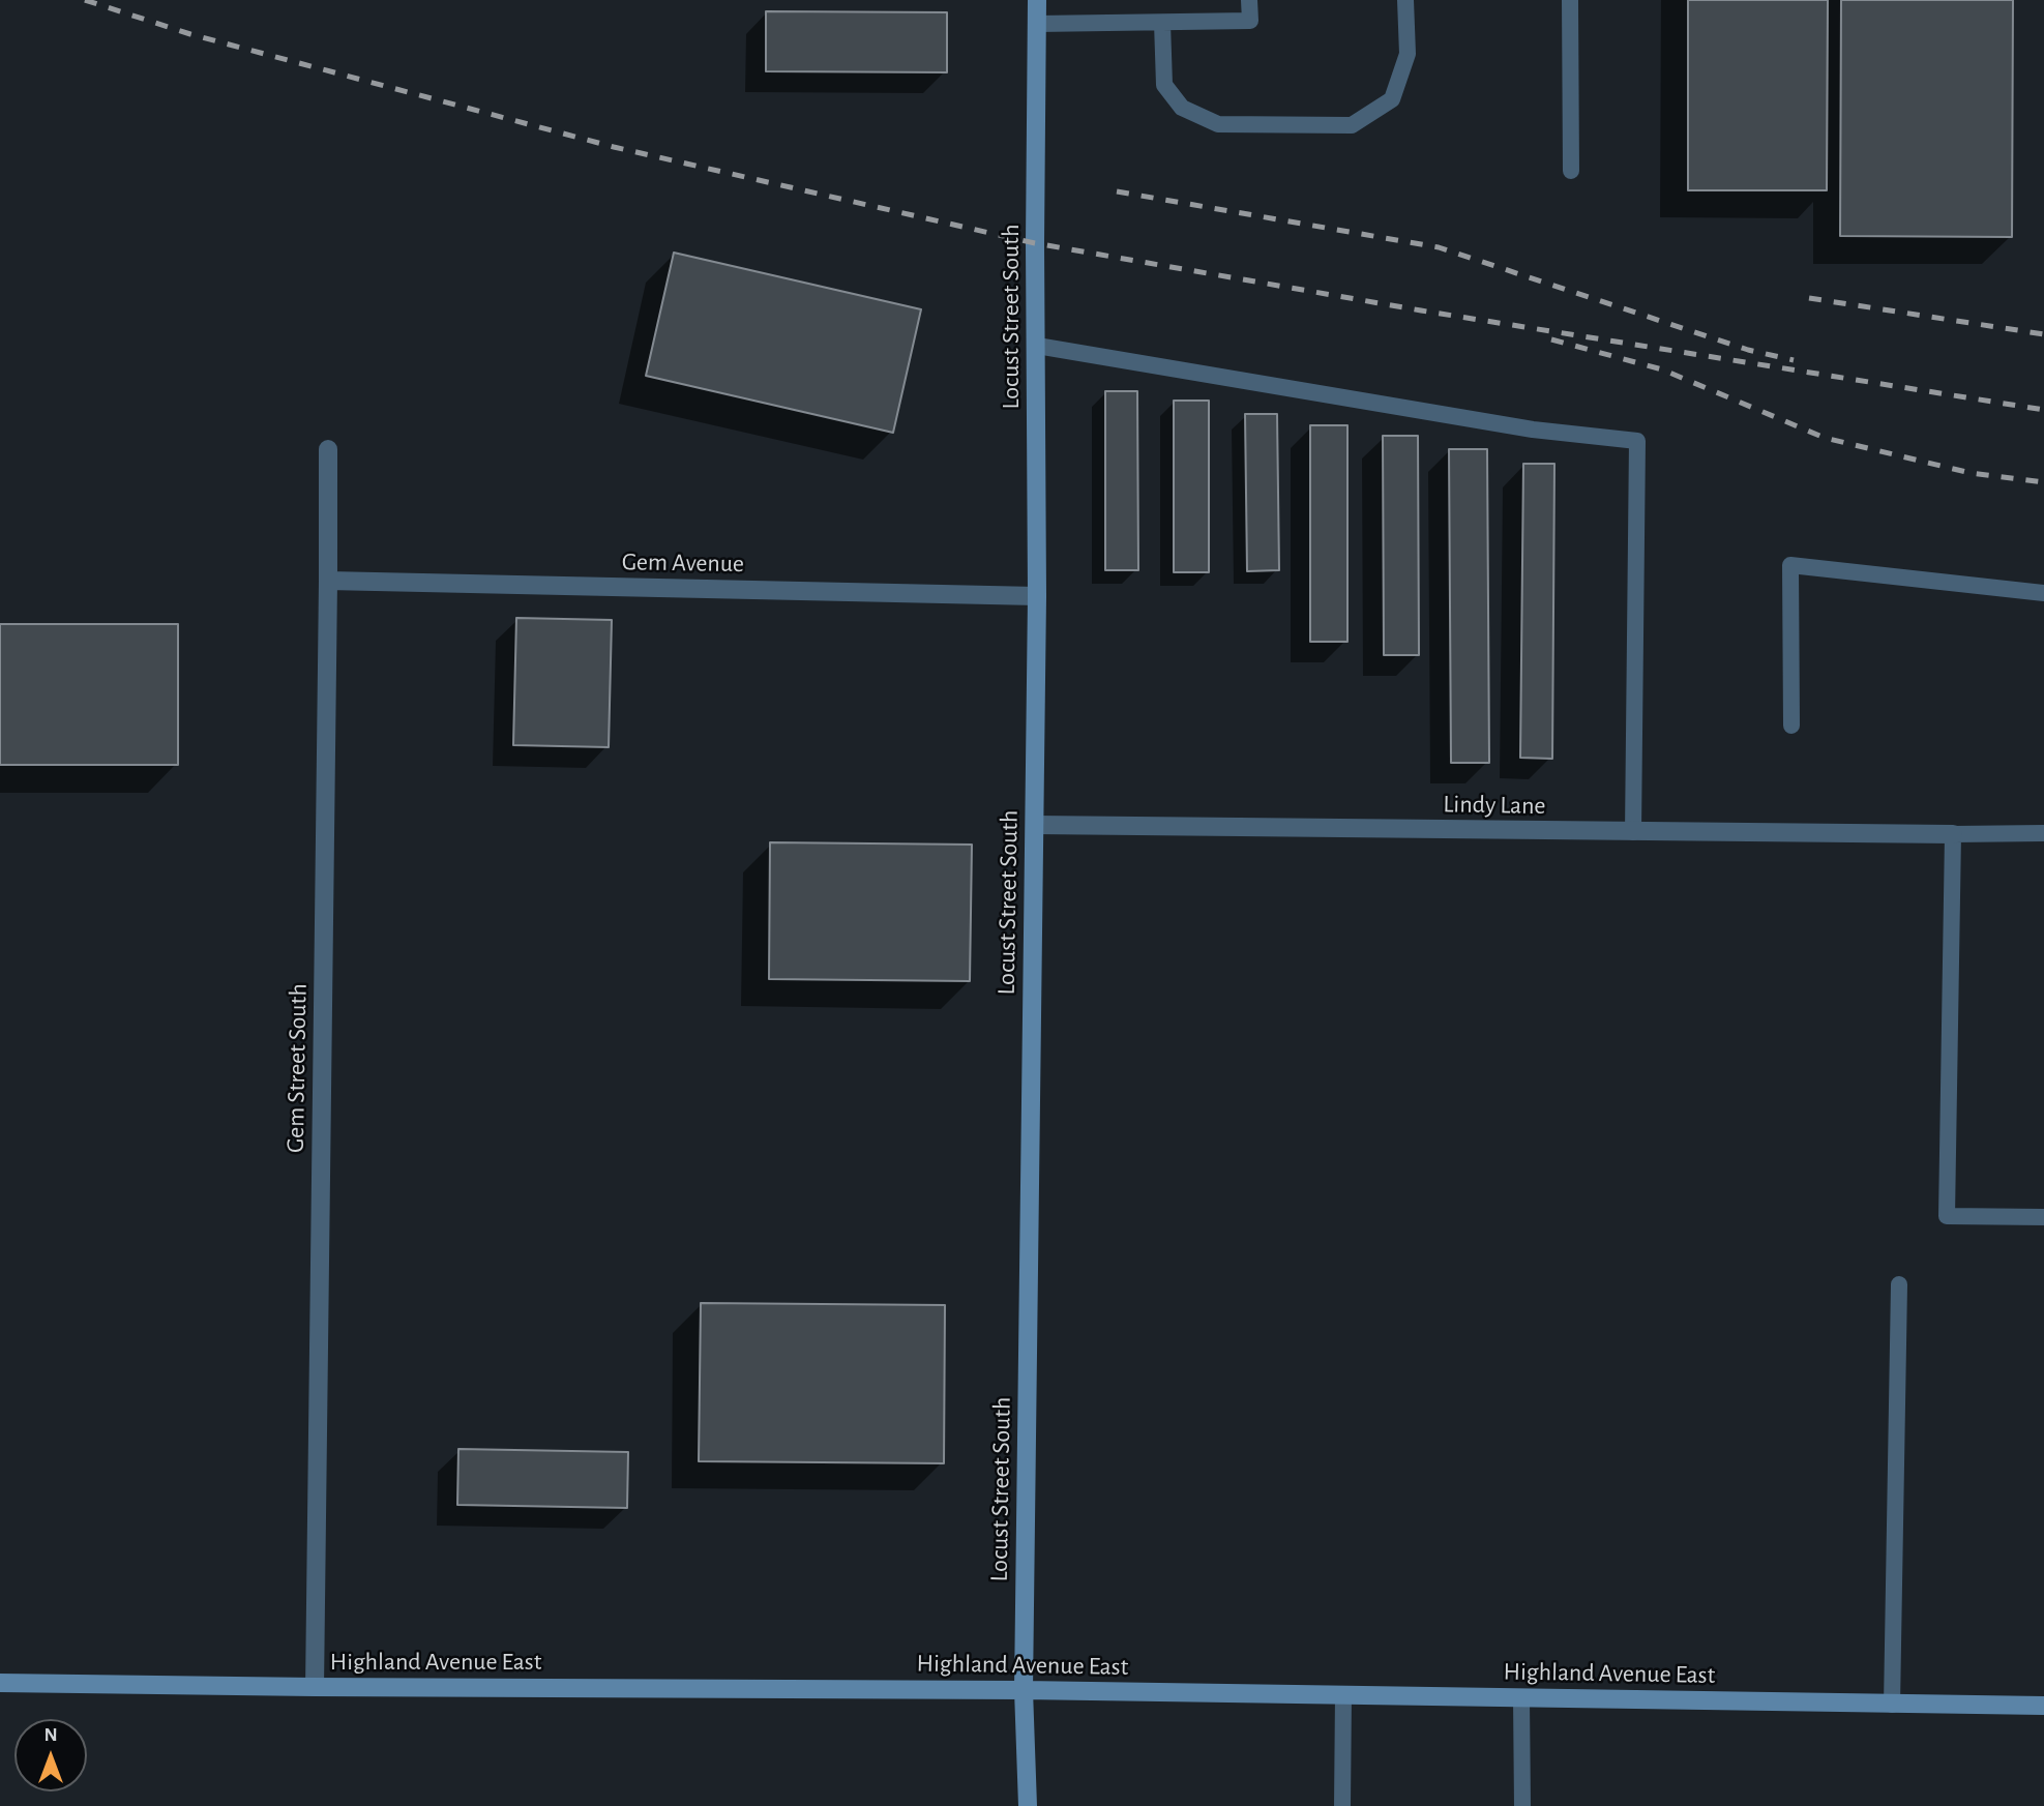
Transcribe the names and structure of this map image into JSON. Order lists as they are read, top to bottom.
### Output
{
  "streets": {
    "street": [
      "Locust Street South",
      "Gem Avenue",
      "Lindy Lane",
      "Gem Street South",
      "Highland Avenue East"
    ]
  },
  "crossings": [
    ["Locust Street South", "Gem Avenue"],
    ["Locust Street South", "Lindy Lane"],
    ["Locust Street South", "Highland Avenue East"],
    ["Gem Avenue", "Gem Street South"],
    ["Gem Street South", "Highland Avenue East"]
  ],
  "north": "top"
}
